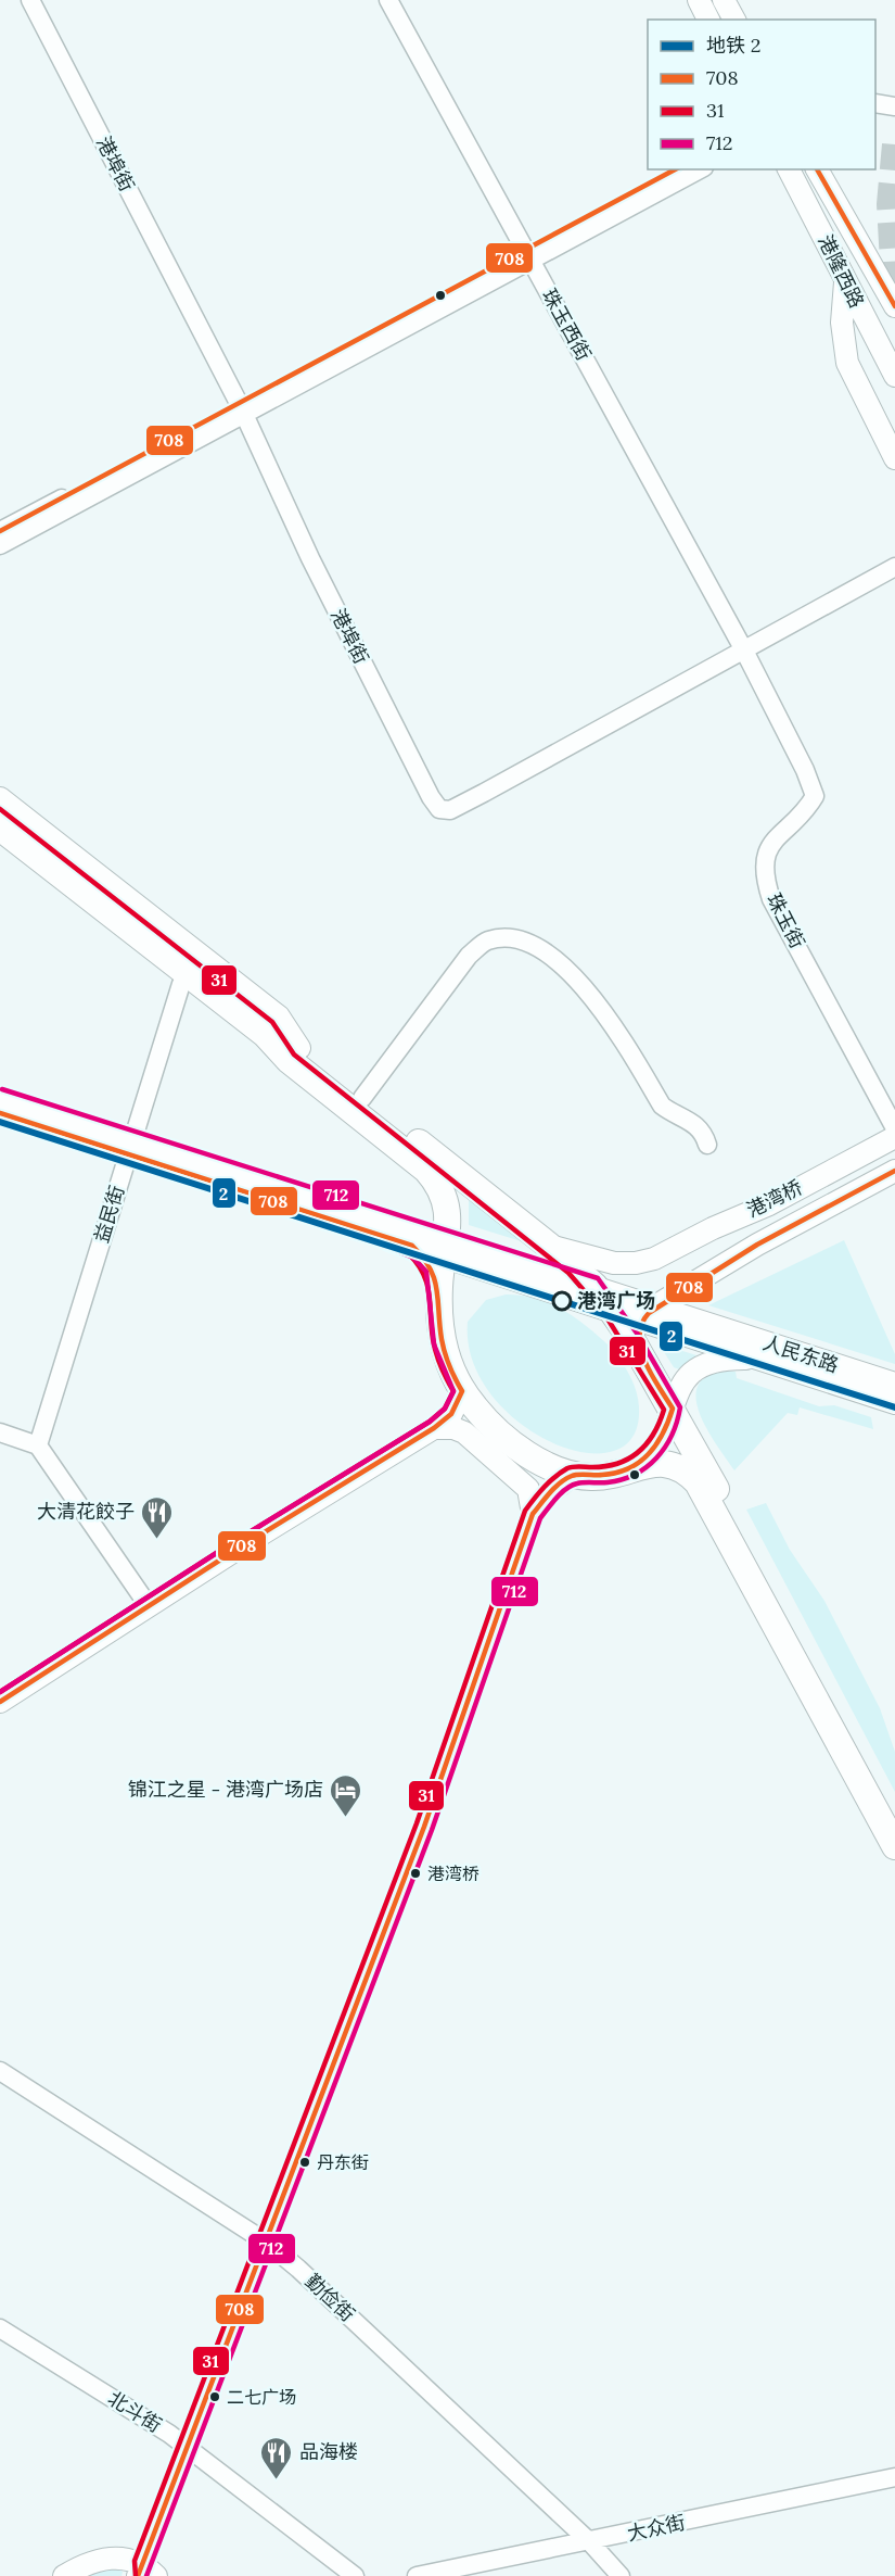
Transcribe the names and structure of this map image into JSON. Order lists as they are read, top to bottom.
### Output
{
  "streets": {
    "main road": ["港隆西路", "港湾桥", "人民东路"],
    "street": [
      "港埠街",
      "珠玉西街",
      "珠玉街",
      "益民街",
      "勤俭街",
      "北斗街",
      "大众街"
    ]
  },
  "crossings": [
    ["港埠街", "珠玉西街"],
    ["港埠街", "珠玉街"],
    ["珠玉西街", "珠玉街"],
    ["港湾桥", "人民东路"],
    ["勤俭街", "大众街"]
  ],
  "places": {
    "other": [
      "港湾广场",
      "港湾桥",
      "丹东街",
      "二七广场"
    ],
    "restaurant": ["大清花餃子", "品海楼"],
    "hotel": ["锦江之星 - 港湾广场店"]
  },
  "lines": [
    "transit line 708",
    "transit line 31",
    "transit line 712",
    "metro line 2"
  ],
  "legend": [
    "地铁 2",
    "708",
    "31",
    "712"
  ]
}
